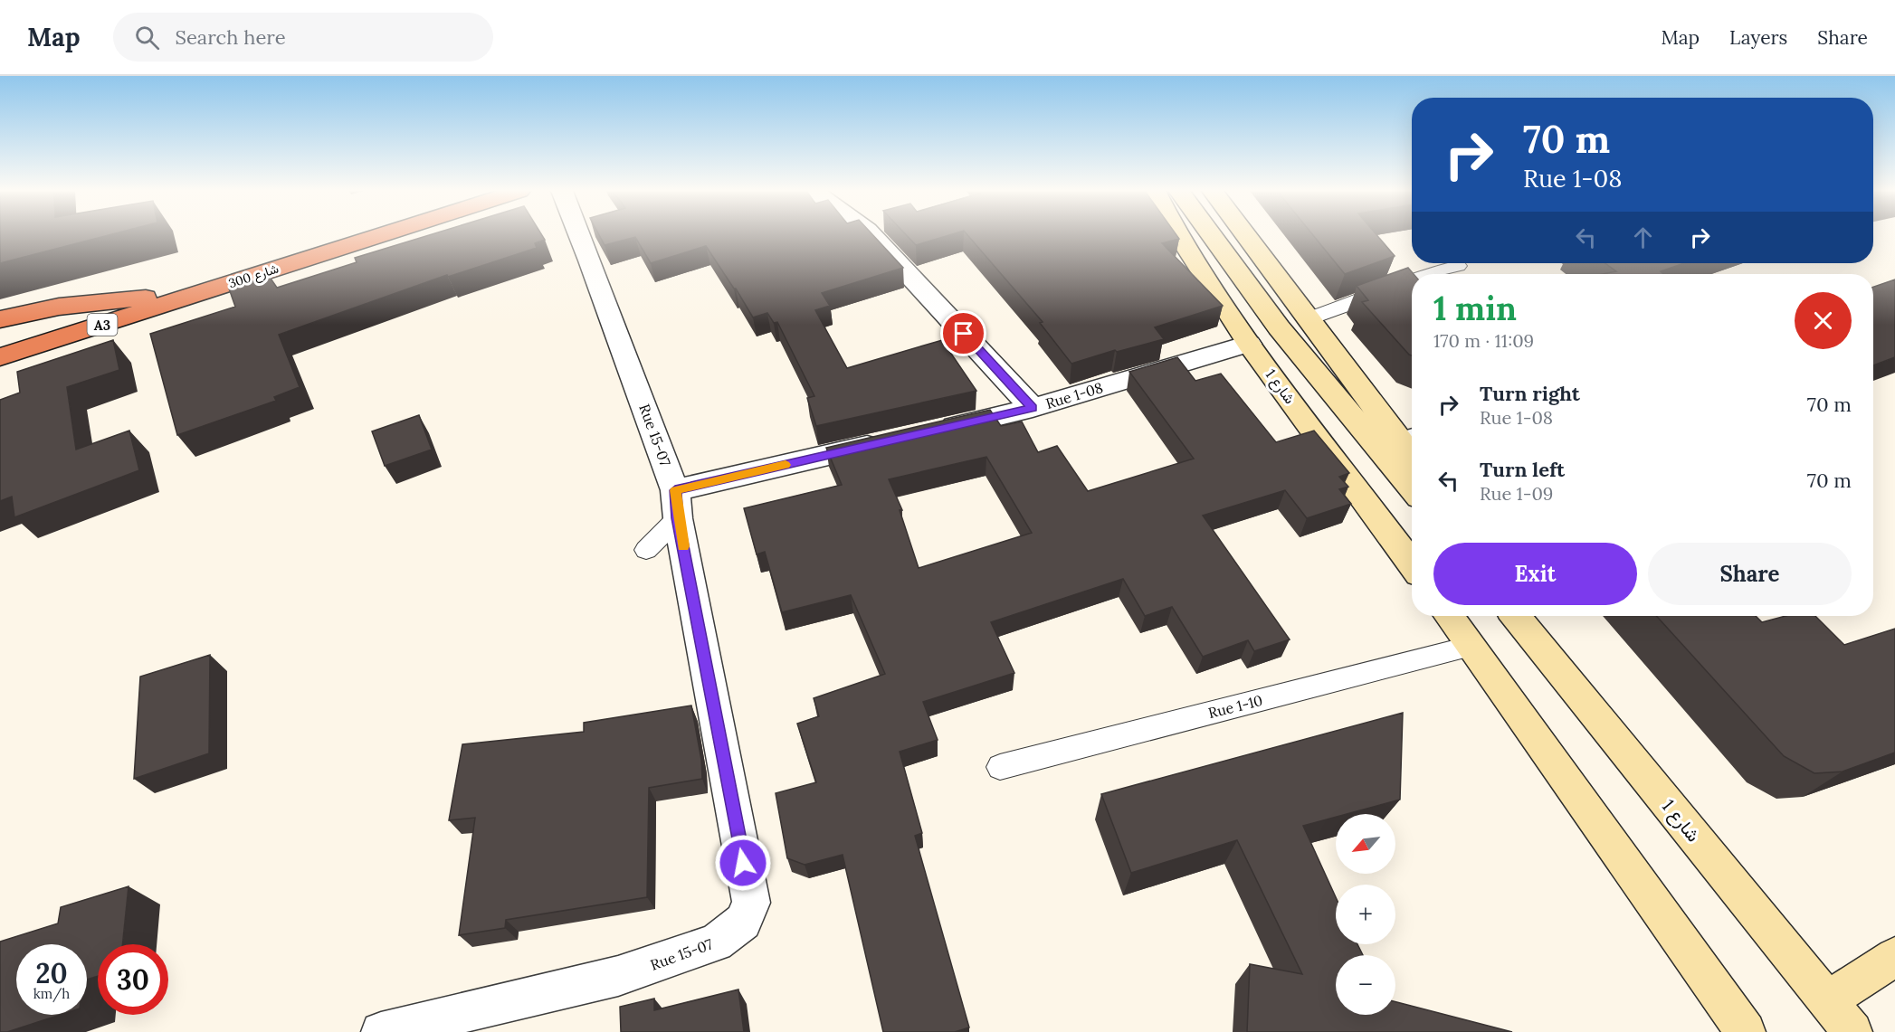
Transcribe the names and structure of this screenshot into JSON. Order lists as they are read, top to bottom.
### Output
{
  "streets": {
    "highway": ["شارع 300", "A3"],
    "main road": ["شارع 1"],
    "street": ["Rue 1-08", "Rue 15-07"],
    "lane": ["Rue 1-10"]
  },
  "crossings": [
    ["شارع 300", "A3"],
    ["شارع 1", "Rue 1-08"]
  ],
  "north": "bottom left",
  "page": {
    "header": "Map",
    "search": "Search here",
    "nav": ["Map", "Layers", "Share"],
    "turn": ["70 m", "Rue 1-08"],
    "heading": ["1 min", "170 m · 11:09"],
    "list": [
      {
        "name": "Turn right",
        "note": "Rue 1-08",
        "value": "70 m"
      },
      {
        "name": "Turn left",
        "note": "Rue 1-09",
        "value": "70 m"
      }
    ],
    "buttons": ["Exit", "Share"],
    "map_buttons": ["+", "−"],
    "speed": "20 km/h",
    "limit": "30"
  }
}
